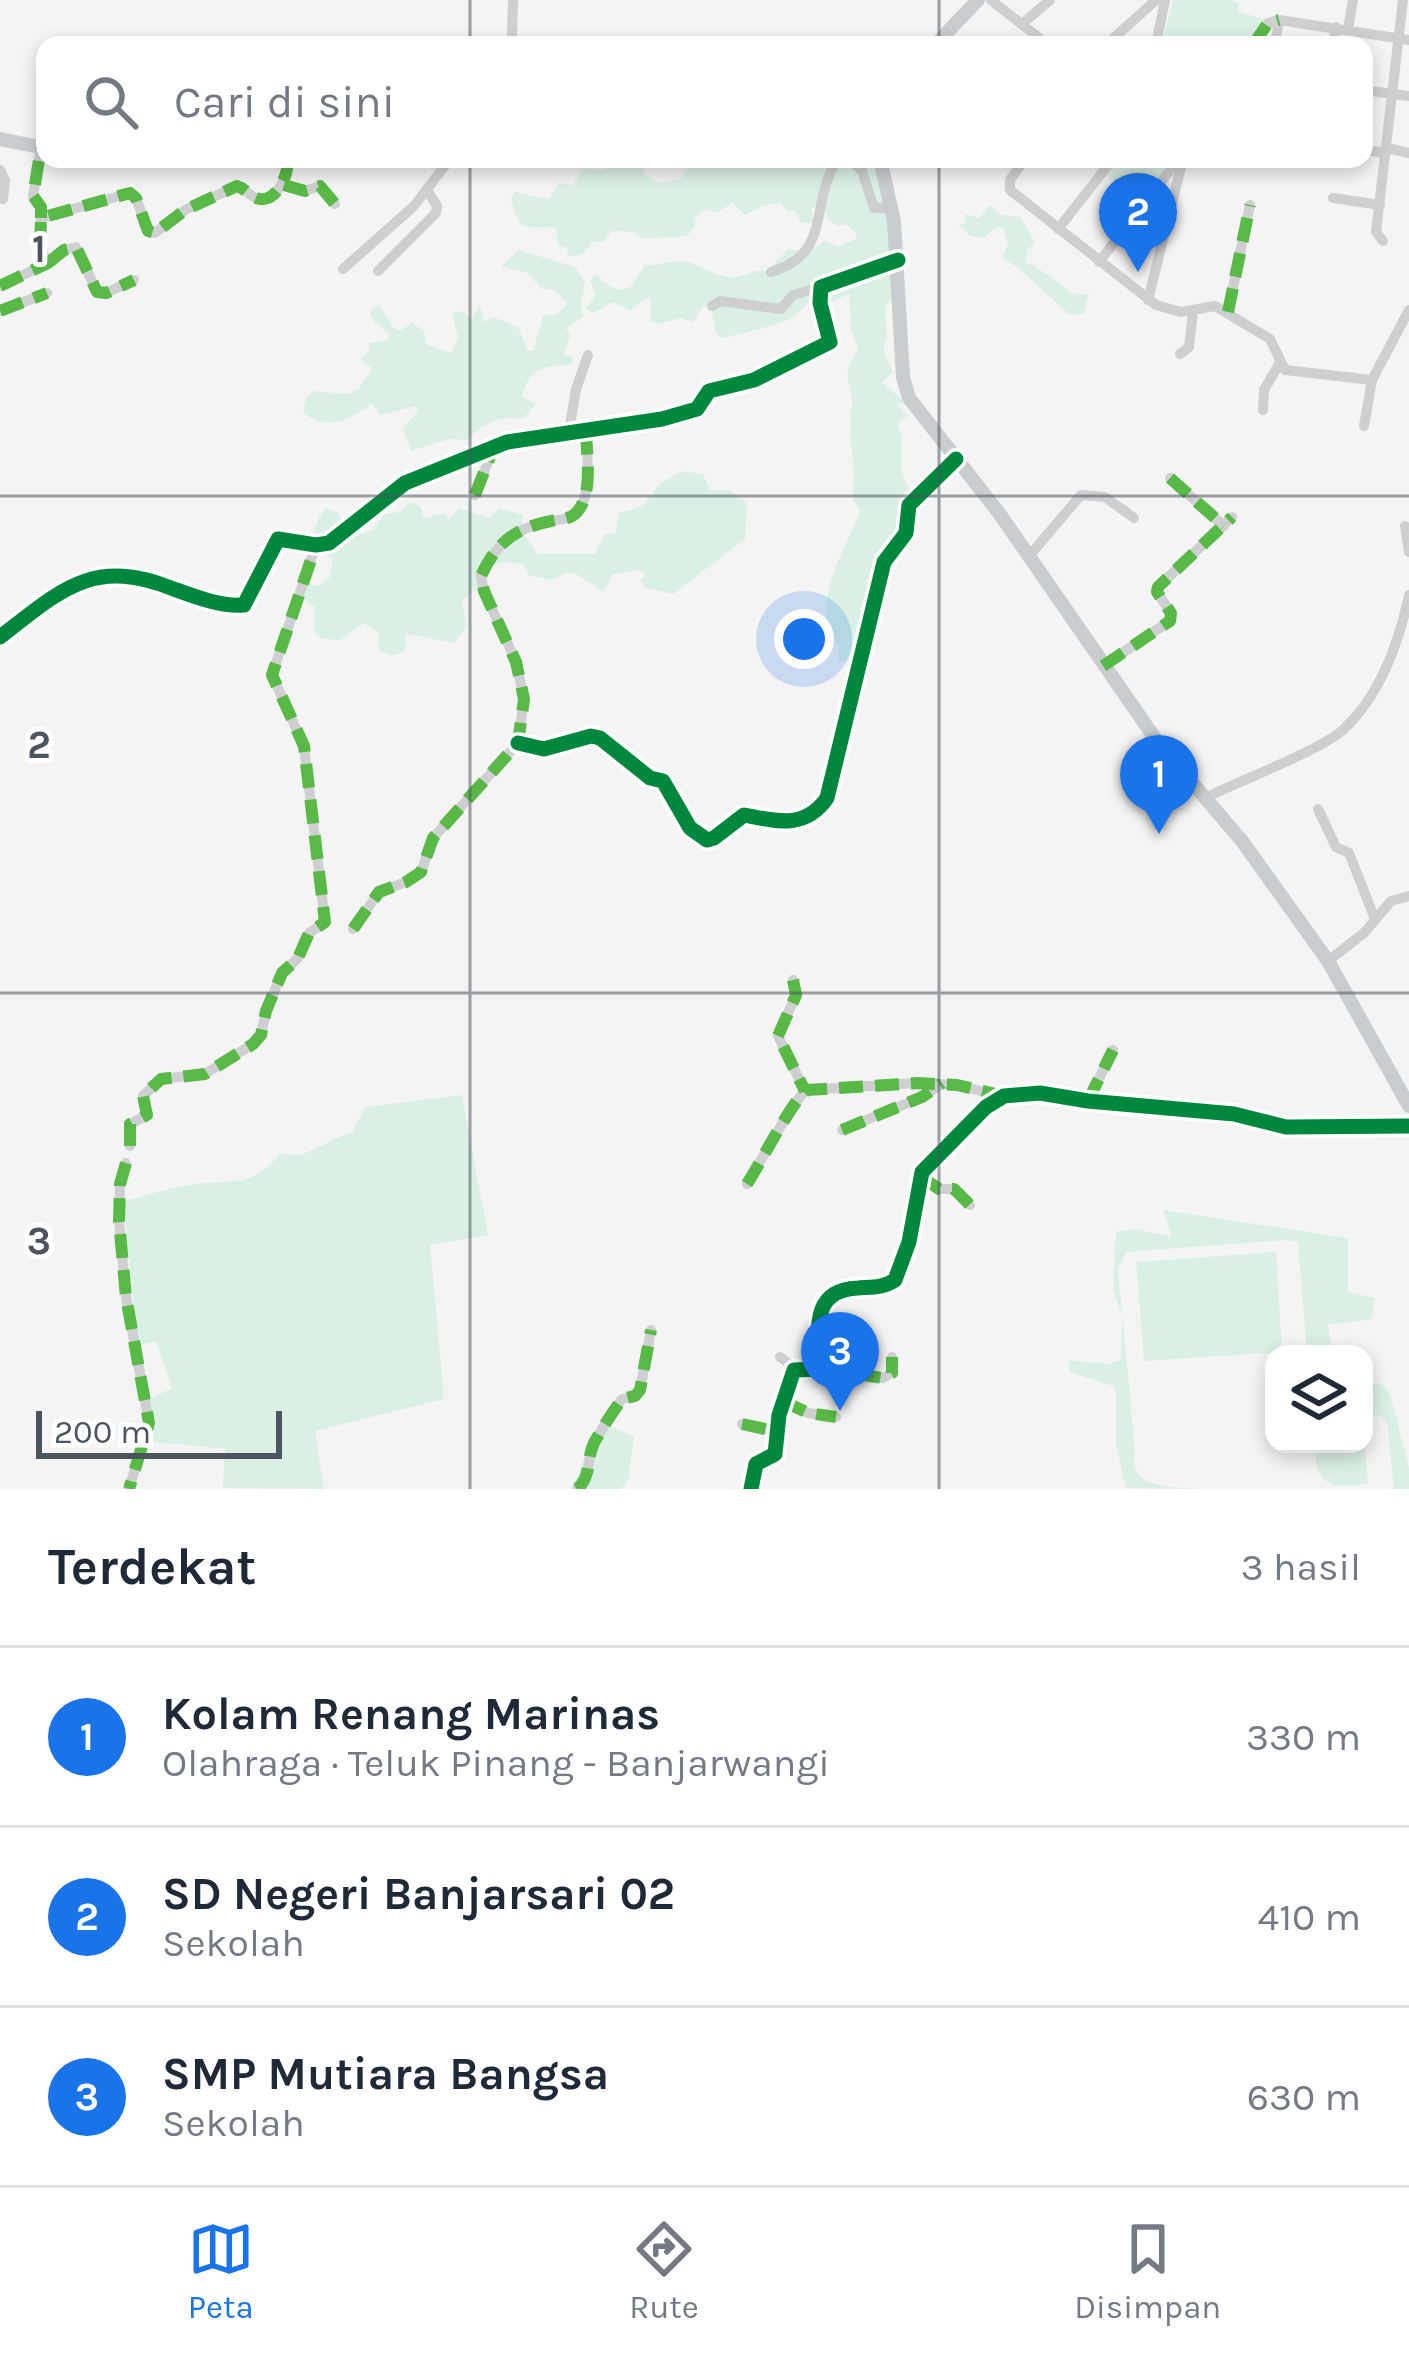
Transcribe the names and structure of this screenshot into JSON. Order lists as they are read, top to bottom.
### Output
{
  "scale_bar": "200 m",
  "page": {
    "search": "Cari di sini",
    "pins": ["2", "1", "3"],
    "scale": "200 m",
    "heading": ["Terdekat", "3 hasil"],
    "list": [
      {
        "mark": "1",
        "name": "Kolam Renang Marinas",
        "note": "Olahraga · Teluk Pinang - Banjarwangi",
        "value": "330 m"
      },
      {
        "mark": "2",
        "name": "SD Negeri Banjarsari 02",
        "note": "Sekolah",
        "value": "410 m"
      },
      {
        "mark": "3",
        "name": "SMP Mutiara Bangsa",
        "note": "Sekolah",
        "value": "630 m"
      }
    ],
    "nav": ["Peta", "Rute", "Disimpan"]
  },
  "grid": {
    "rows": ["1", "2", "3"]
  }
}
